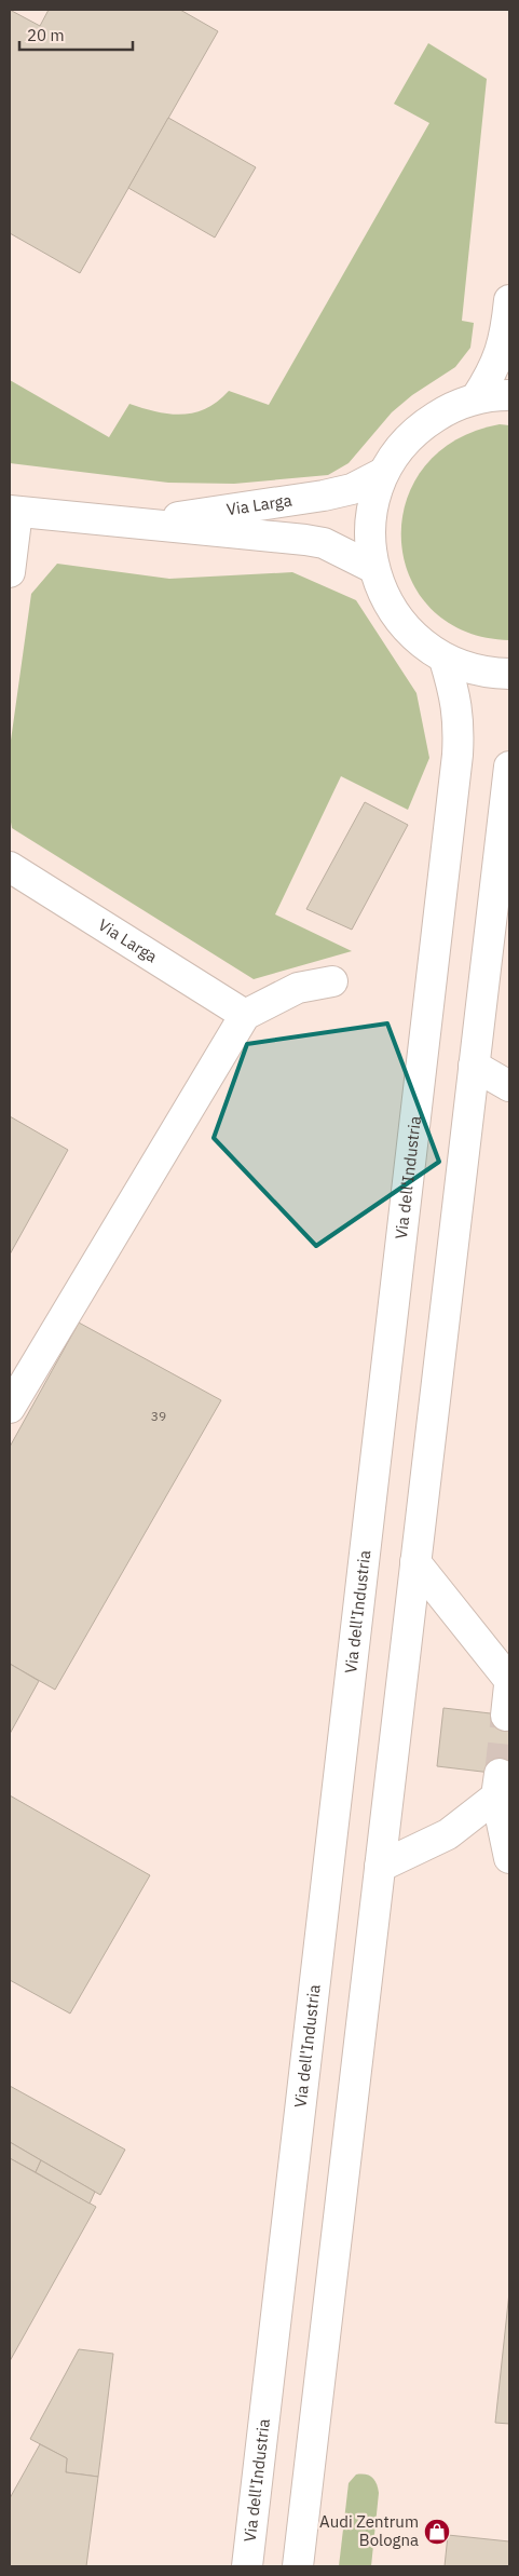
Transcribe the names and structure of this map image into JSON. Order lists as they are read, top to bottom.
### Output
{
  "streets": {
    "main road": ["Via Larga", "Via dell'Industria"]
  },
  "places": {
    "shop": ["Audi Zentrum Bologna"]
  },
  "house_numbers": ["39"],
  "scale_bar": "20 m"
}
